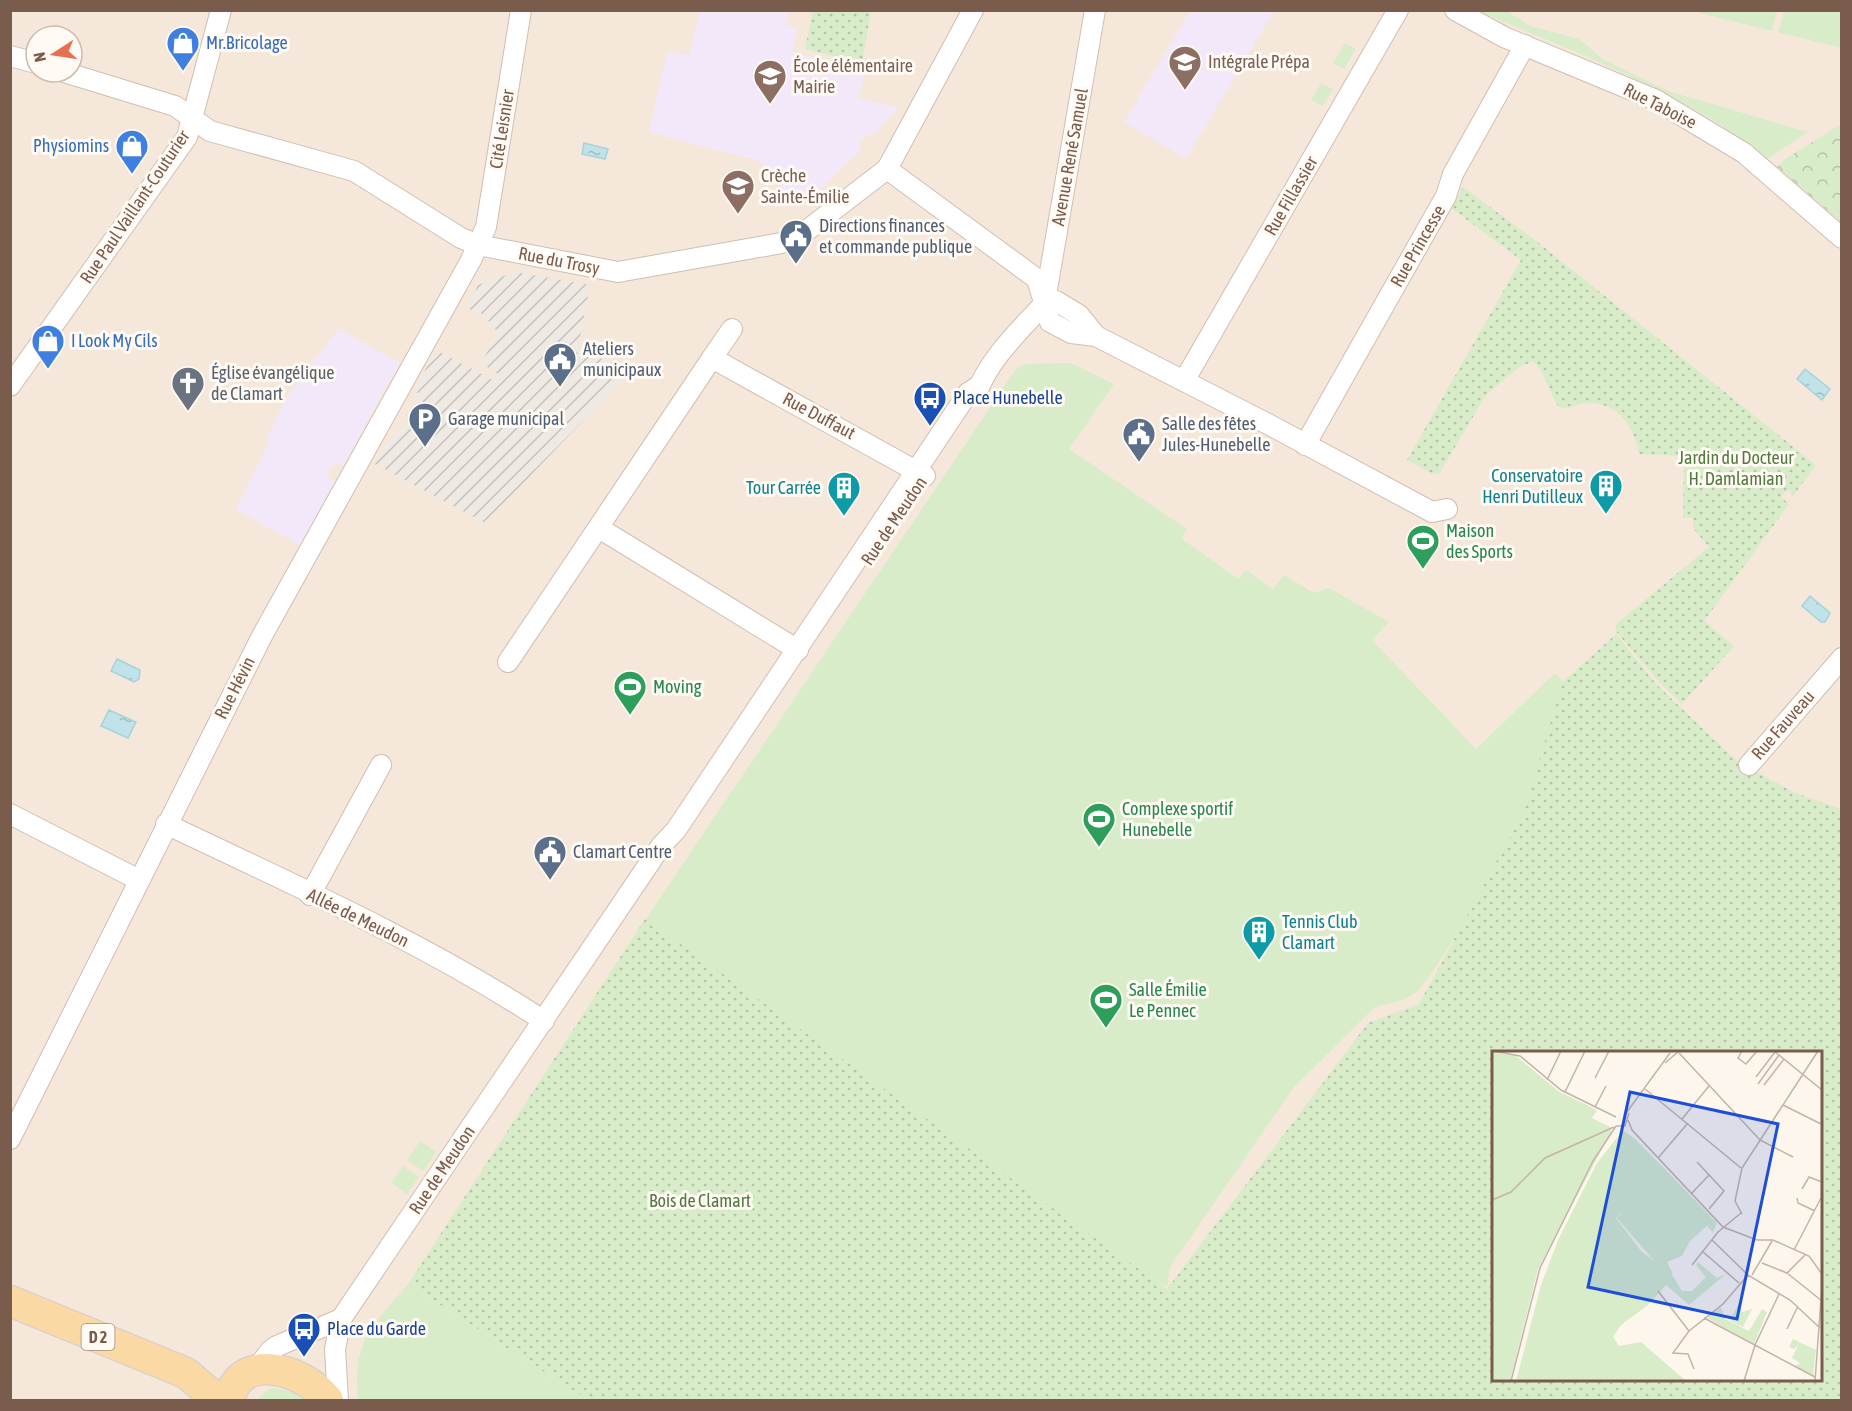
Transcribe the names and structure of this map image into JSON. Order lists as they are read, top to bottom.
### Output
{
  "streets": {
    "main road": ["D 2"],
    "street": [
      "Rue Taboise",
      "Cité Leisnier",
      "Avenue René Samuel",
      "Rue Fillassier",
      "Rue Paul Vaillant-Couturier",
      "Rue Princesse",
      "Rue du Trosy",
      "Rue Duffaut",
      "Rue de Meudon",
      "Rue Hévin",
      "Rue Fauveau",
      "Allée de Meudon"
    ]
  },
  "crossings": [
    ["Rue Taboise", "Rue Princesse"],
    ["Cité Leisnier", "Rue du Trosy"],
    ["Cité Leisnier", "Rue Hévin"],
    ["Avenue René Samuel", "Rue de Meudon"],
    ["Rue Paul Vaillant-Couturier", "Rue du Trosy"],
    ["Rue du Trosy", "Rue Hévin"],
    ["Rue Duffaut", "Rue de Meudon"],
    ["Rue de Meudon", "Allée de Meudon"],
    ["Rue Hévin", "Allée de Meudon"]
  ],
  "parks": ["Jardin du Docteur H. Damlamian", "Bois de Clamart"],
  "places": {
    "shop": ["Mr.Bricolage", "Physiomins", "I Look My Cils"],
    "school or university": ["Intégrale Prépa", "École élémentaire Mairie", "Crèche Sainte-Émilie"],
    "public building": [
      "Directions finances et commande publique",
      "Ateliers municipaux",
      "Salle des fêtes Jules-Hunebelle",
      "Clamart Centre"
    ],
    "church": ["Église évangélique de Clamart"],
    "bus stop": ["Place Hunebelle", "Place du Garde"],
    "parking": ["Garage municipal"],
    "building": ["Conservatoire Henri Dutilleux", "Tour Carrée", "Tennis Club Clamart"],
    "sports": [
      "Maison des Sports",
      "Moving",
      "Complexe sportif Hunebelle",
      "Salle Émilie Le Pennec"
    ]
  },
  "north": "left"
}
